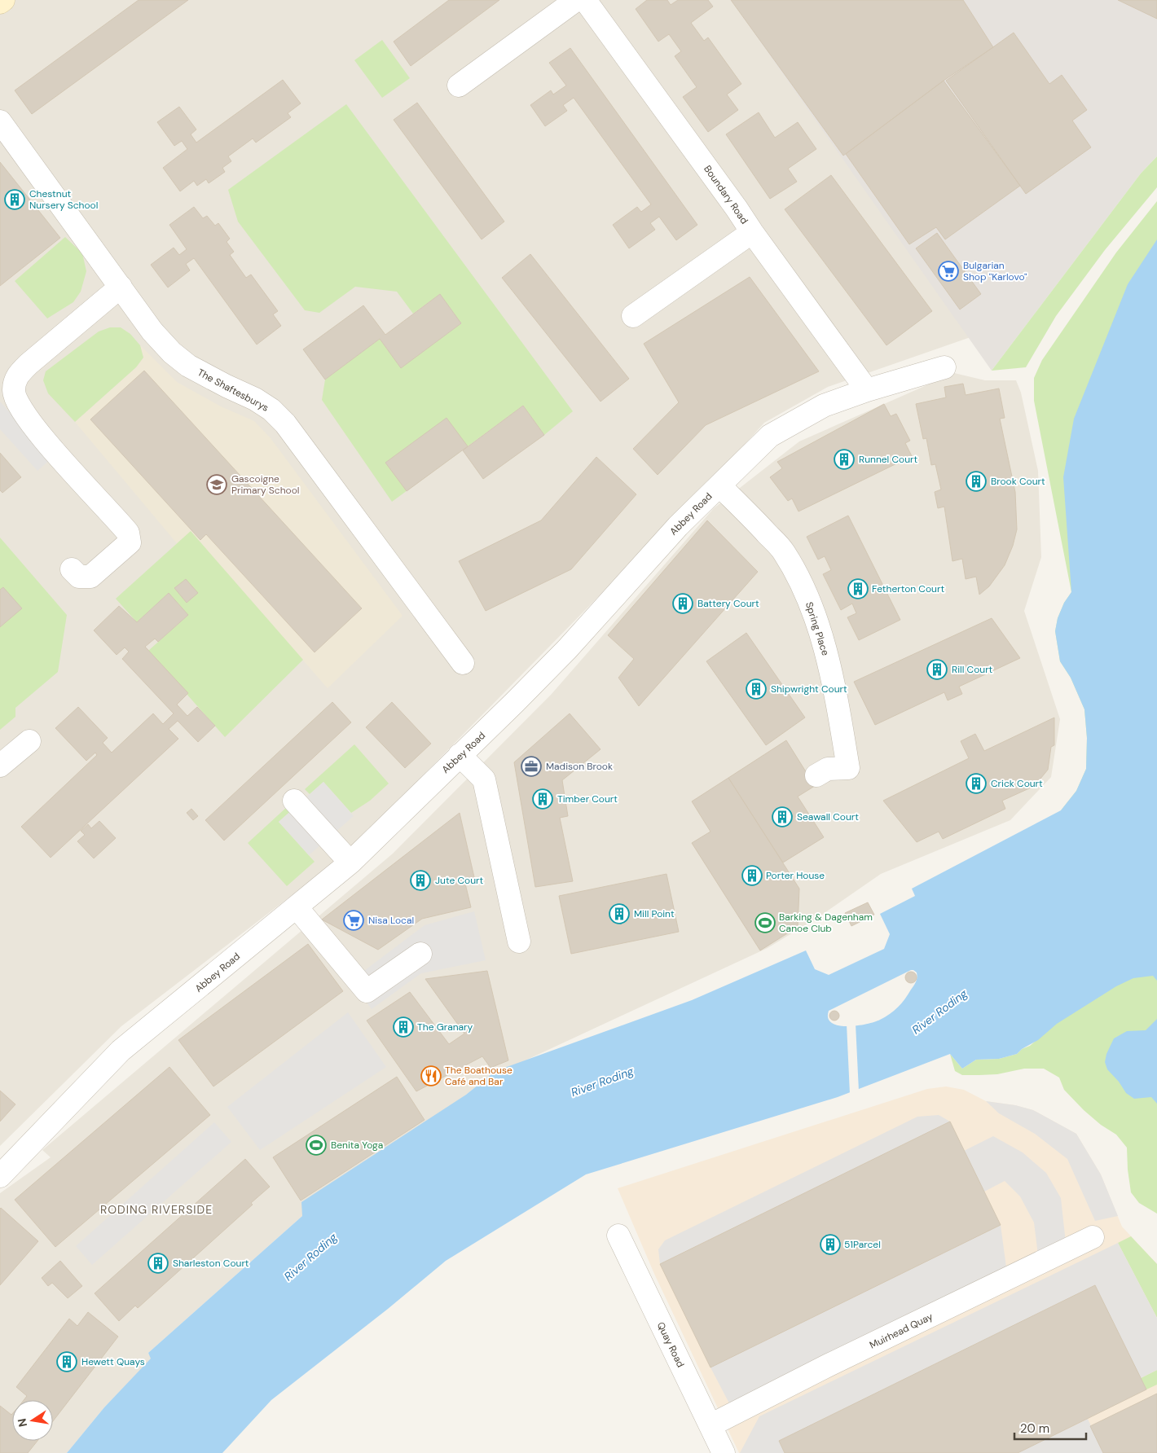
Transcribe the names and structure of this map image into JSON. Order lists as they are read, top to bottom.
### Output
{
  "streets": {
    "street": [
      "Boundary Road",
      "The Shaftesburys",
      "Abbey Road",
      "Spring Place",
      "Muirhead Quay",
      "Quay Road"
    ]
  },
  "crossings": [
    ["Boundary Road", "Abbey Road"],
    ["Abbey Road", "Spring Place"],
    ["Muirhead Quay", "Quay Road"]
  ],
  "districts": ["RODING RIVERSIDE"],
  "water": ["River Roding"],
  "places": {
    "building": [
      "Chestnut Nursery School",
      "Runnel Court",
      "Brook Court",
      "Fetherton Court",
      "Battery Court",
      "Rill Court",
      "Shipwright Court",
      "Crick Court",
      "Timber Court",
      "Seawall Court",
      "Porter House",
      "Jute Court",
      "Mill Point",
      "The Granary",
      "51Parcel",
      "Sharleston Court",
      "Hewett Quays"
    ],
    "supermarket": ["Bulgarian Shop \"Karlovo\"", "Nisa Local"],
    "school or university": ["Gascoigne Primary School"],
    "office": ["Madison Brook"],
    "sports": ["Barking & Dagenham Canoe Club", "Benita Yoga"],
    "restaurant": ["The Boathouse Café and Bar"]
  },
  "scale_bar": "20 m",
  "north": "left"
}
